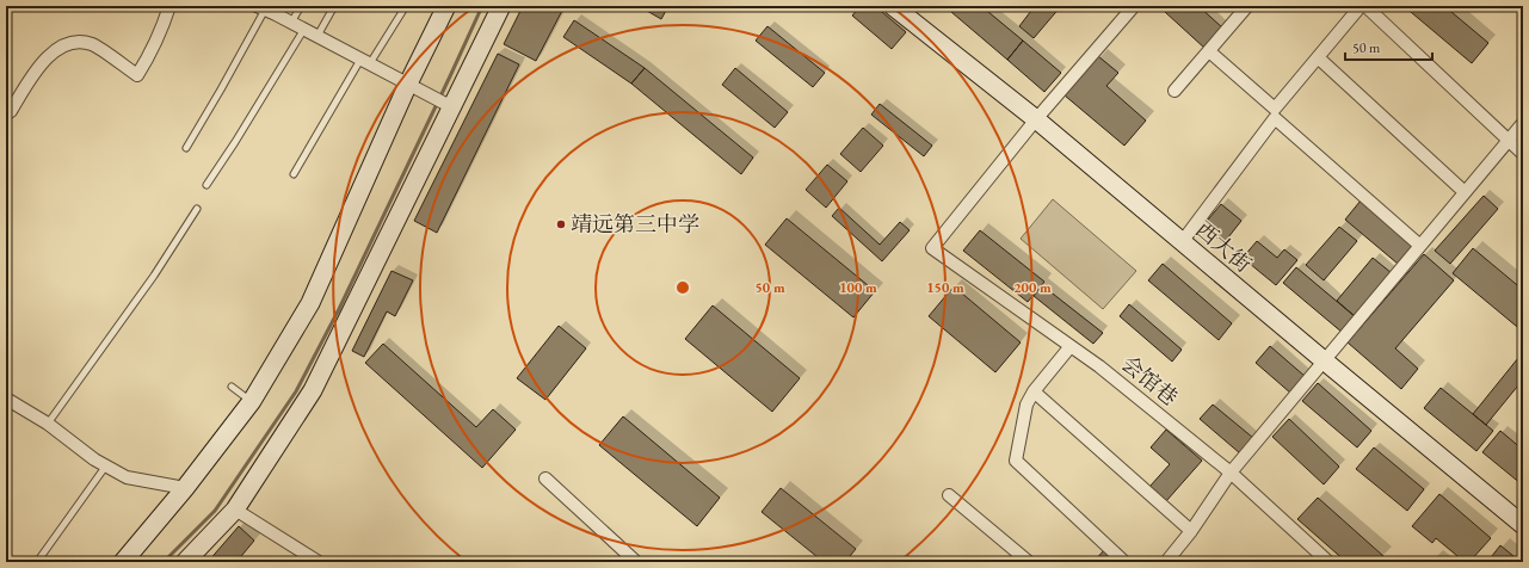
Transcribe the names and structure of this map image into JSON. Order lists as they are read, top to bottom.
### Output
{
  "streets": {
    "main road": ["西大街"],
    "street": ["会馆巷"]
  },
  "crossings": [
    ["西大街", "会馆巷"]
  ],
  "places": ["靖远第三中学"],
  "scale_bar": "50 m",
  "rings": [
    "50 m",
    "100 m",
    "150 m",
    "200 m"
  ]
}
